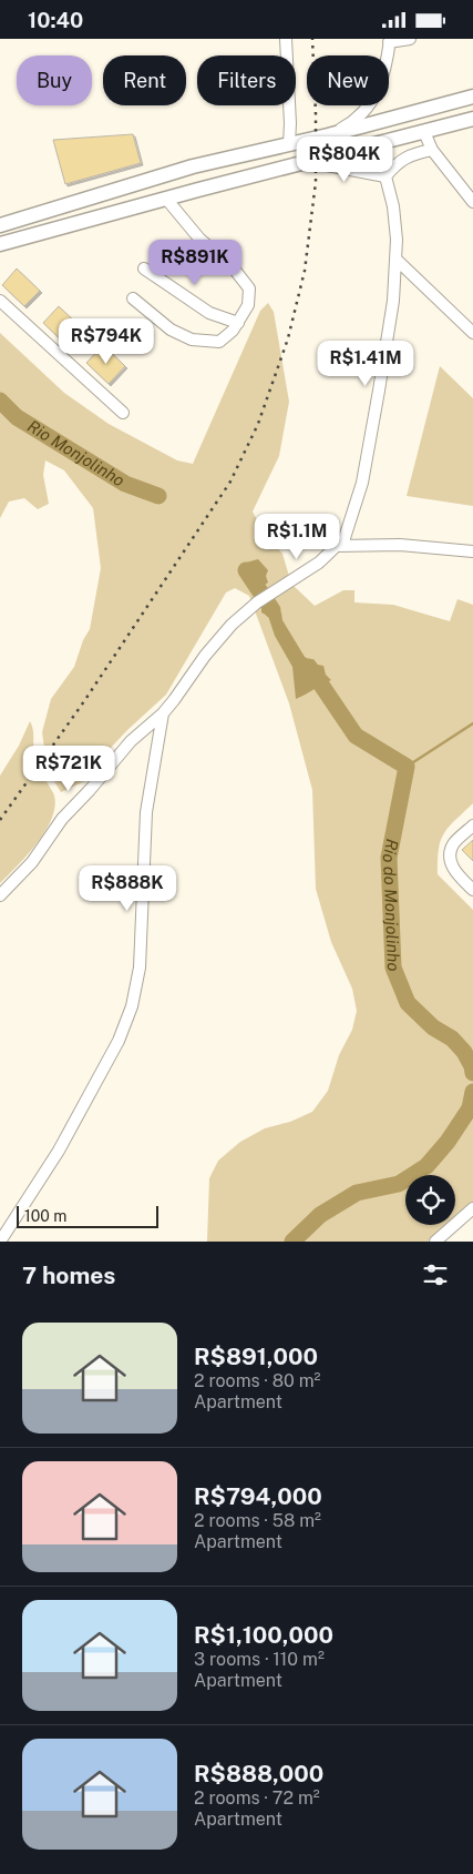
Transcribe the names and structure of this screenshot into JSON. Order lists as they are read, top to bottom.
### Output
{
  "water": ["Rio Monjolinho", "Rio do Monjolinho"],
  "scale_bar": "100 m",
  "page": {
    "status": "10:40",
    "chip": [
      "Buy",
      "Rent",
      "Filters",
      "New"
    ],
    "price": [
      "R$804K",
      "R$891K",
      "R$794K",
      "R$1.41M",
      "R$1.1M",
      "R$721K",
      "R$888K"
    ],
    "scale": "100 m",
    "heading": "7 homes",
    "list": [
      {
        "name": "R$891,000",
        "note": "2 rooms · 80 m² · Apartment"
      },
      {
        "name": "R$794,000",
        "note": "2 rooms · 58 m² · Apartment"
      },
      {
        "name": "R$1,100,000",
        "note": "3 rooms · 110 m² · Apartment"
      },
      {
        "name": "R$888,000",
        "note": "2 rooms · 72 m² · Apartment"
      }
    ]
  }
}
